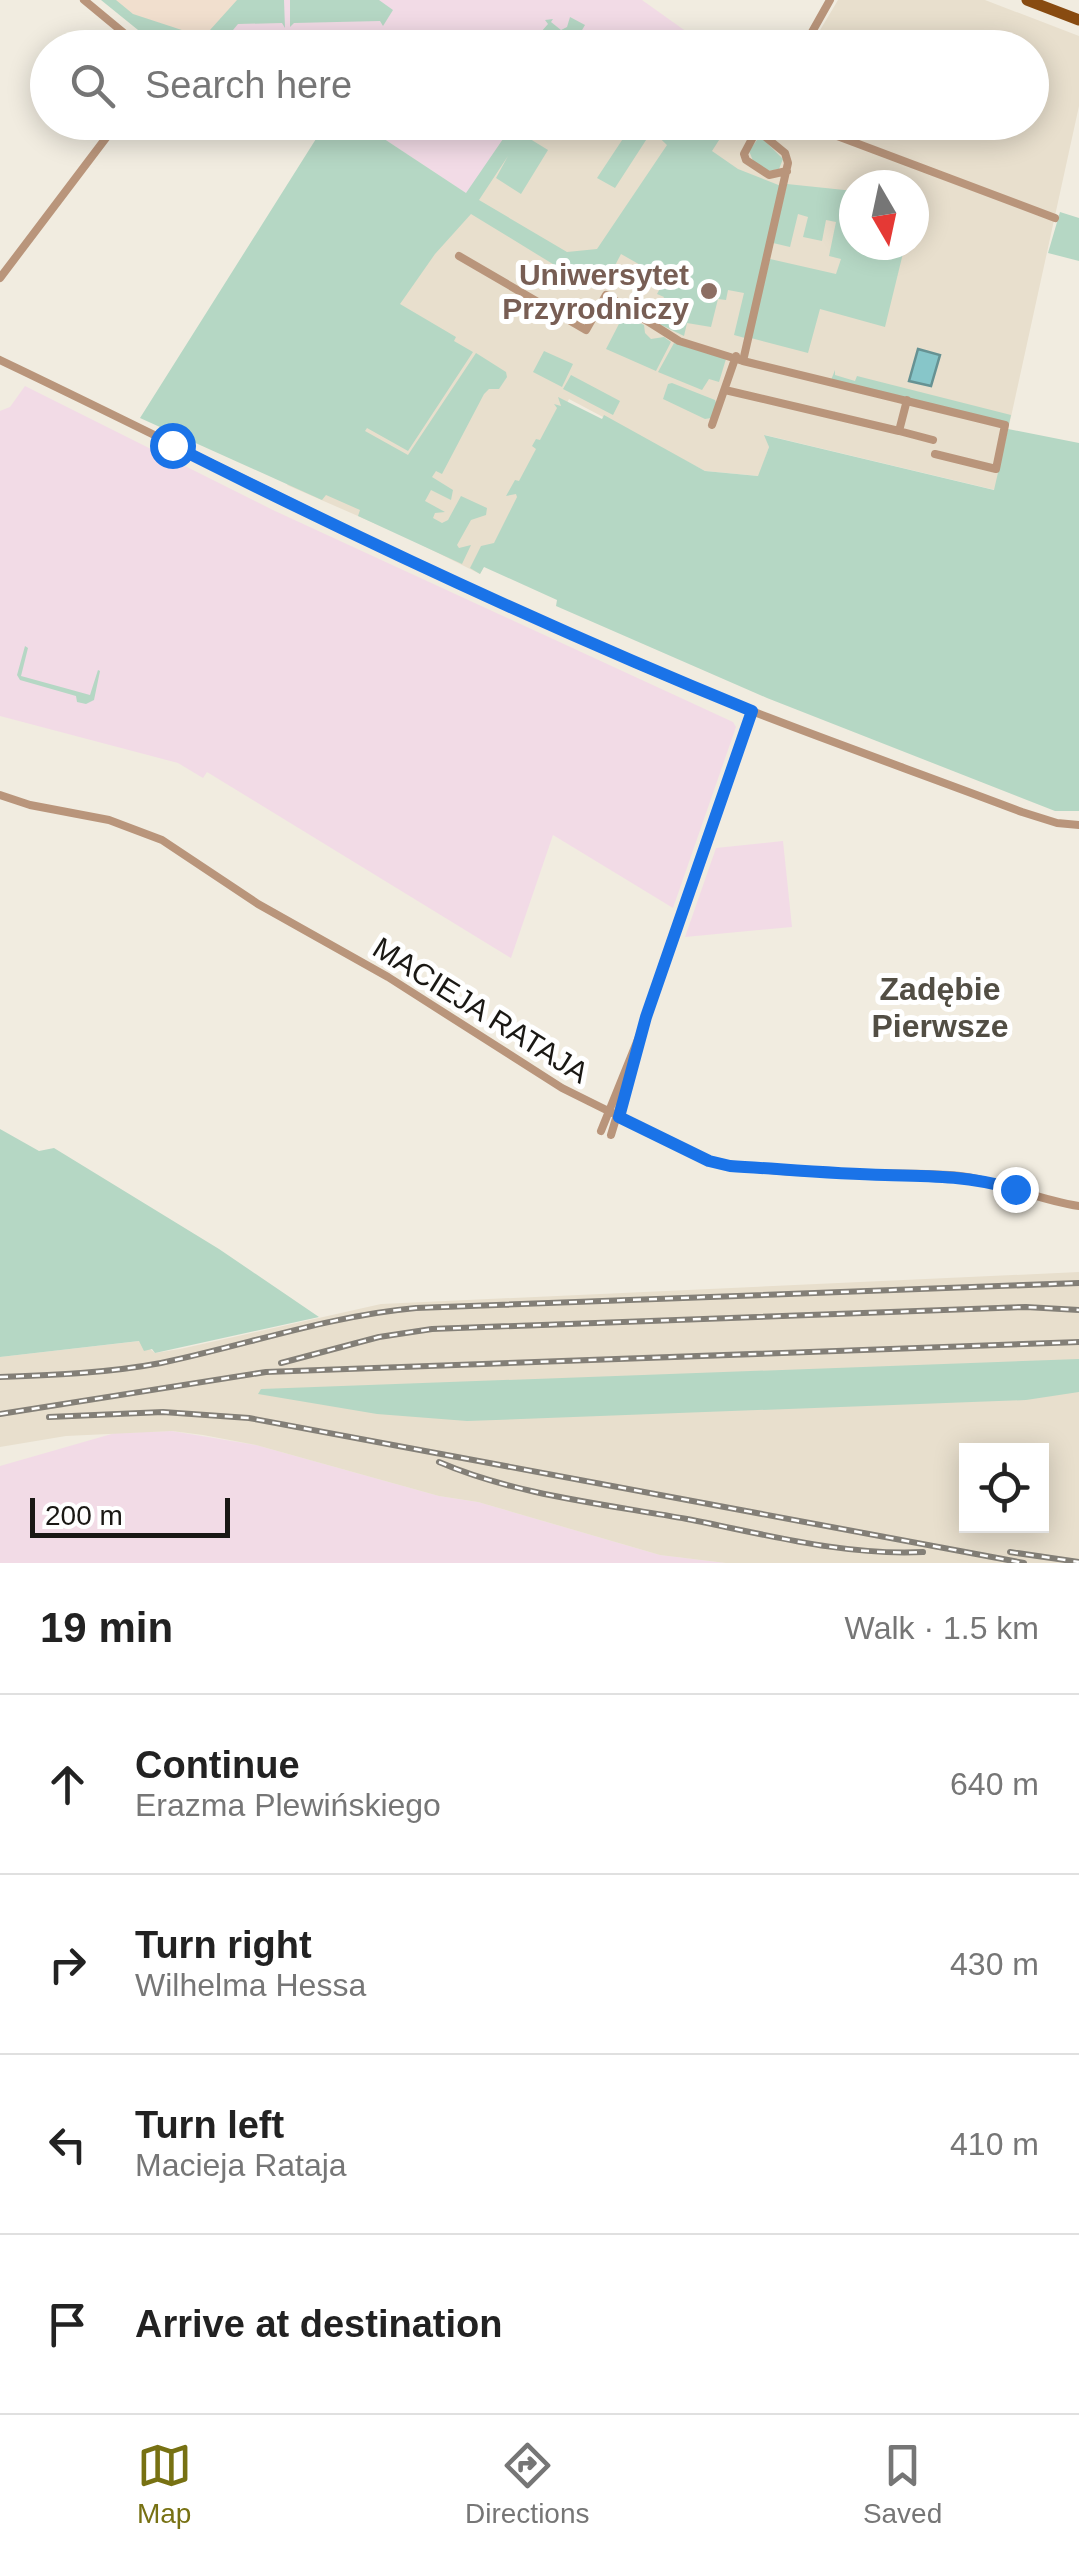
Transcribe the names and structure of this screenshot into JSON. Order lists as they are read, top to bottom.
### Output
{
  "streets": {
    "street": ["MACIEJA RATAJA"]
  },
  "districts": ["Zadębie Pierwsze"],
  "places": ["Uniwersytet Przyrodniczy"],
  "scale_bar": "200 m",
  "north": "bottom",
  "page": {
    "search": "Search here",
    "scale": "200 m",
    "heading": ["19 min", "Walk · 1.5 km"],
    "list": [
      ["Continue", "Erazma Plewińskiego", "640 m"],
      ["Turn right", "Wilhelma Hessa", "430 m"],
      ["Turn left", "Macieja Rataja", "410 m"],
      "Arrive at destination"
    ],
    "nav": ["Map", "Directions", "Saved"]
  }
}
